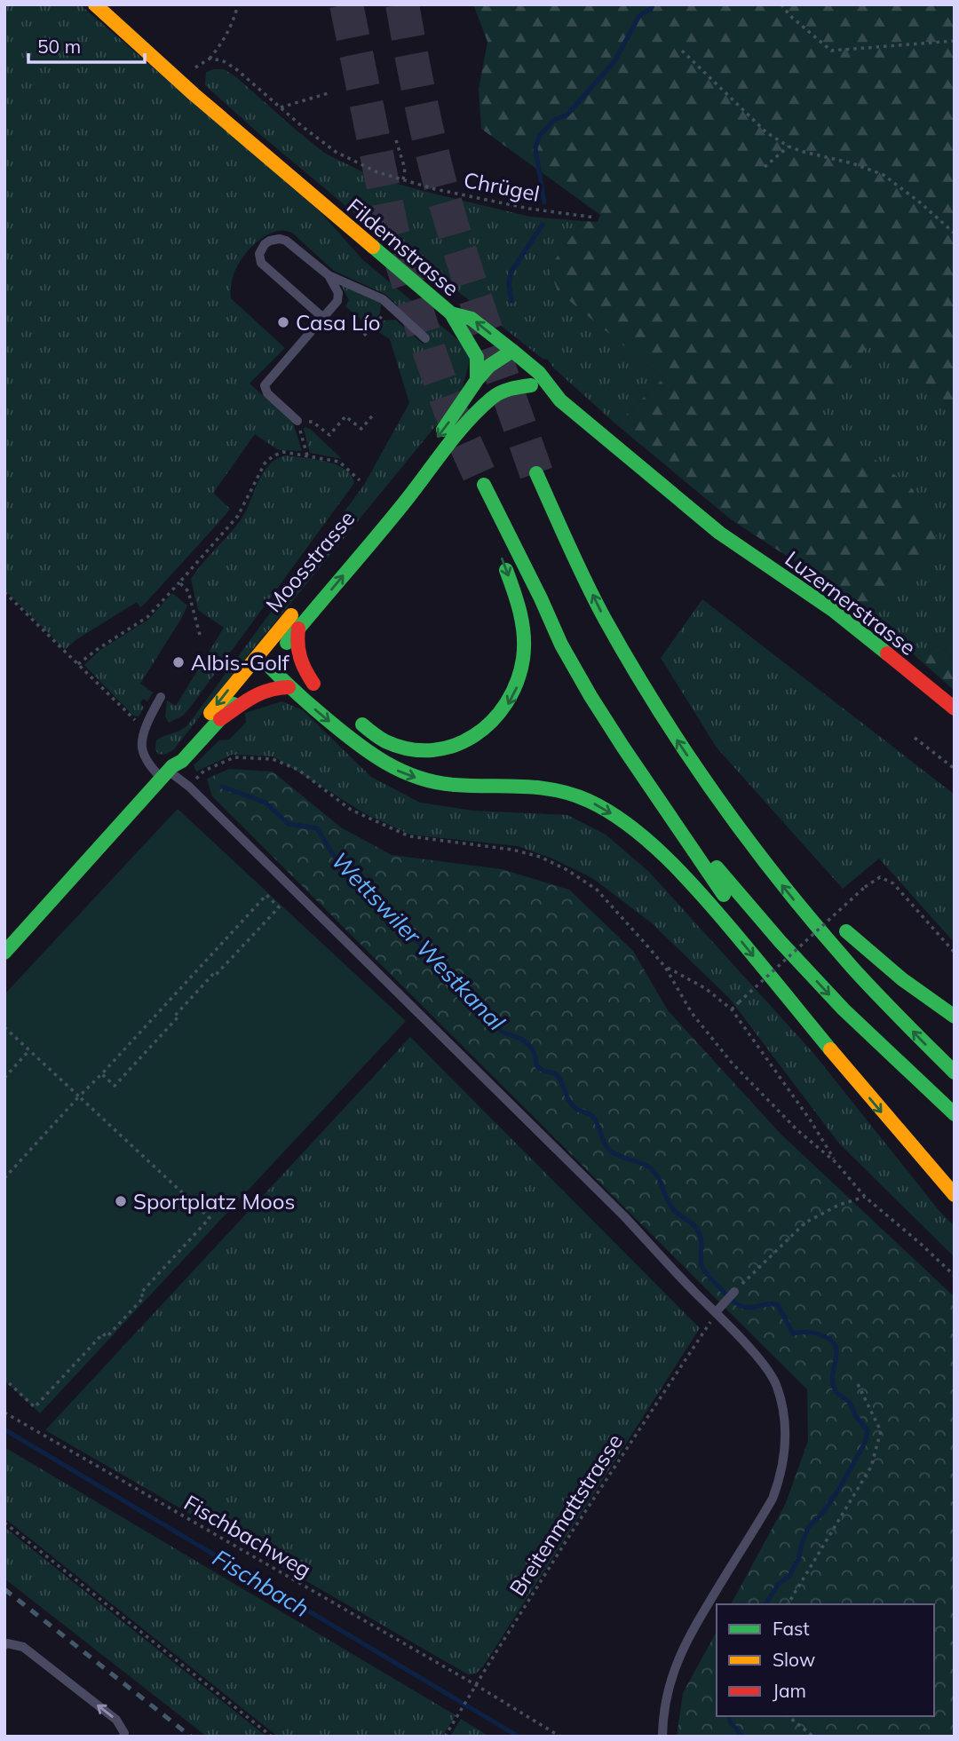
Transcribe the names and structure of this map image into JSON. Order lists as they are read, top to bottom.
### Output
{
  "streets": {
    "main road": ["Fildernstrasse", "Moosstrasse", "Luzernerstrasse"],
    "path": ["Chrügel", "Breitenmattstrasse", "Fischbachweg"]
  },
  "crossings": [
    ["Fildernstrasse", "Moosstrasse"],
    ["Fildernstrasse", "Luzernerstrasse"],
    ["Breitenmattstrasse", "Fischbachweg"]
  ],
  "water": ["Wettswiler Westkanal", "Fischbach"],
  "places": ["Casa Lío", "Albis-Golf", "Sportplatz Moos"],
  "legend": ["Fast", "Slow", "Jam"],
  "scale_bar": "50 m"
}
